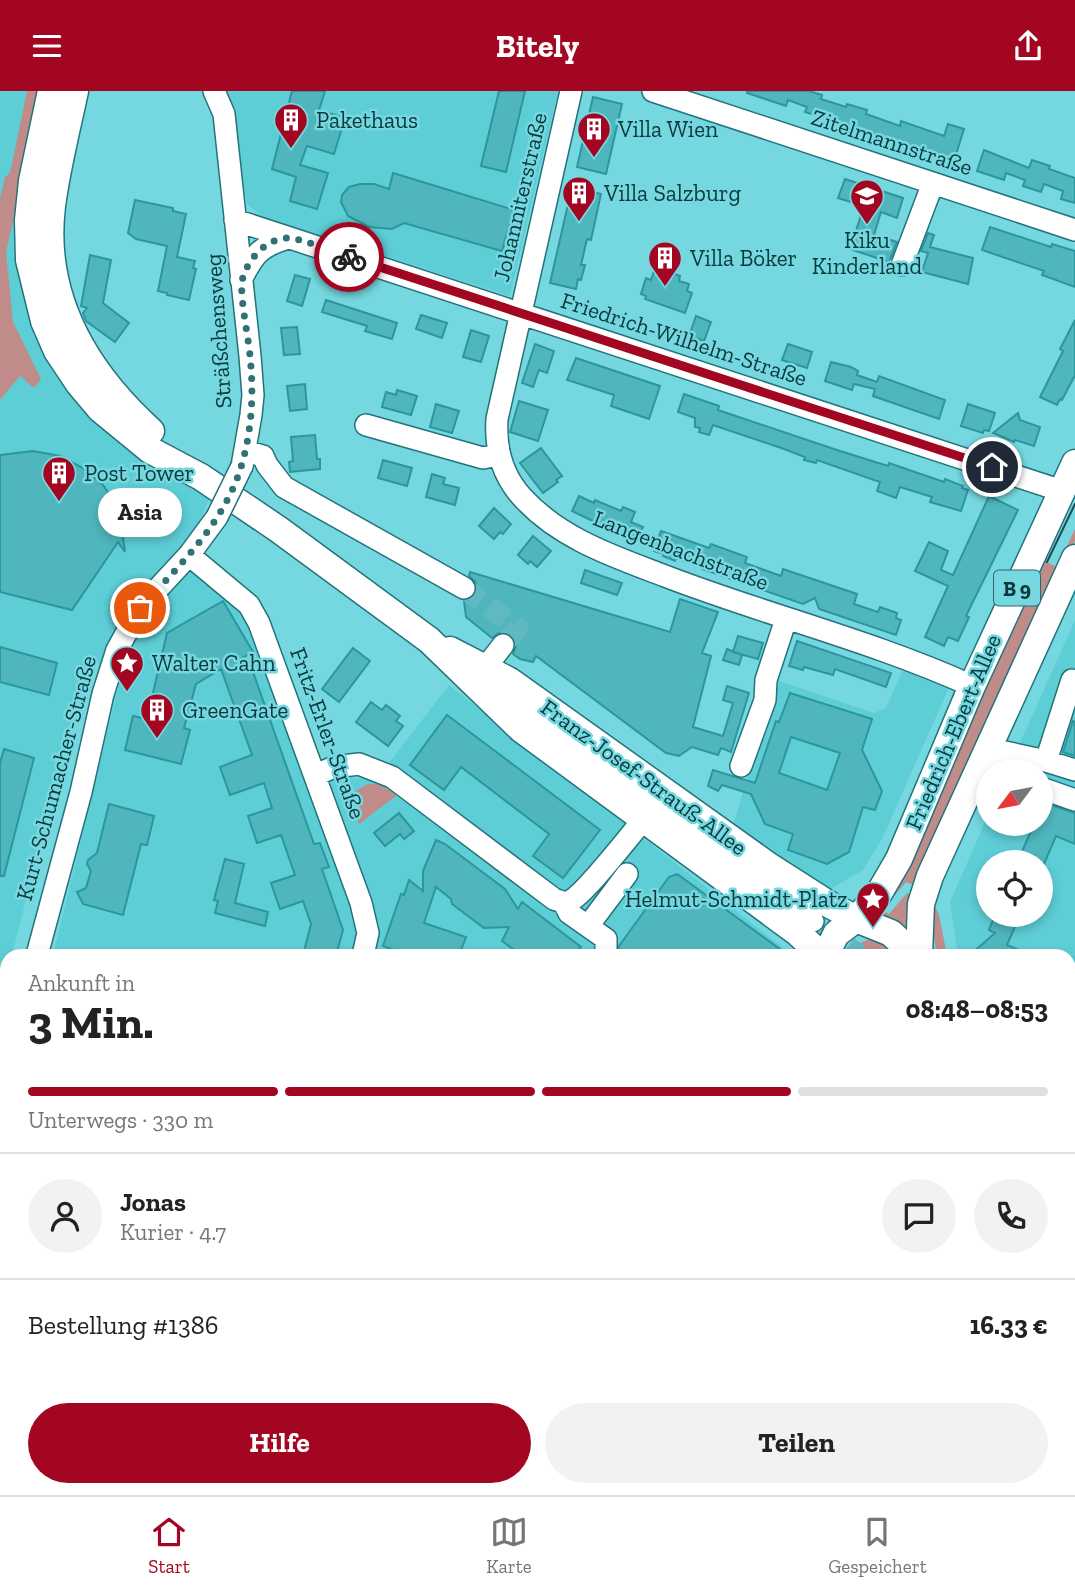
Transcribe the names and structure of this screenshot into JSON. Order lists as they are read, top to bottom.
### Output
{
  "streets": {
    "main road": ["B 9", "Friedrich-Ebert-Allee", "Franz-Josef-Strauß-Allee"],
    "street": [
      "Zitelmannstraße",
      "Johanniterstraße",
      "Sträßchensweg",
      "Friedrich-Wilhelm-Straße",
      "Langenbachstraße",
      "Fritz-Erler-Straße",
      "Kurt-Schumacher-Straße"
    ]
  },
  "crossings": [
    ["Johanniterstraße", "Friedrich-Wilhelm-Straße"],
    ["Johanniterstraße", "Langenbachstraße"],
    ["Sträßchensweg", "Friedrich-Wilhelm-Straße"],
    ["Sträßchensweg", "Fritz-Erler-Straße"],
    ["Sträßchensweg", "Kurt-Schumacher-Straße"],
    ["Friedrich-Wilhelm-Straße", "Langenbachstraße"],
    ["Friedrich-Wilhelm-Straße", "Friedrich-Ebert-Allee"],
    ["Langenbachstraße", "Friedrich-Ebert-Allee"],
    ["B 9", "Friedrich-Ebert-Allee"],
    ["B 9", "Franz-Josef-Strauß-Allee"],
    ["Friedrich-Ebert-Allee", "Franz-Josef-Strauß-Allee"],
    ["Fritz-Erler-Straße", "Kurt-Schumacher-Straße"]
  ],
  "places": {
    "building": [
      "Pakethaus",
      "Villa Wien",
      "Villa Salzburg",
      "Villa Böker",
      "Post Tower",
      "GreenGate"
    ],
    "school or university": ["Kiku Kinderland"],
    "other": ["Asia"],
    "place": ["Walter Cahn", "Helmut-Schmidt-Platz"]
  },
  "north": "bottom left",
  "page": {
    "header": "Bitely",
    "bubble": "Asia",
    "heading": ["3 Min.", "Ankunft in", "08:48–08:53"],
    "panel": [
      "Jonas",
      "Kurier · 4.7",
      "Bestellung #1386",
      "16.33 €"
    ],
    "bar": "Unterwegs · 330 m",
    "buttons": ["Hilfe", "Teilen"],
    "tabs": ["Start", "Karte", "Gespeichert"]
  }
}
